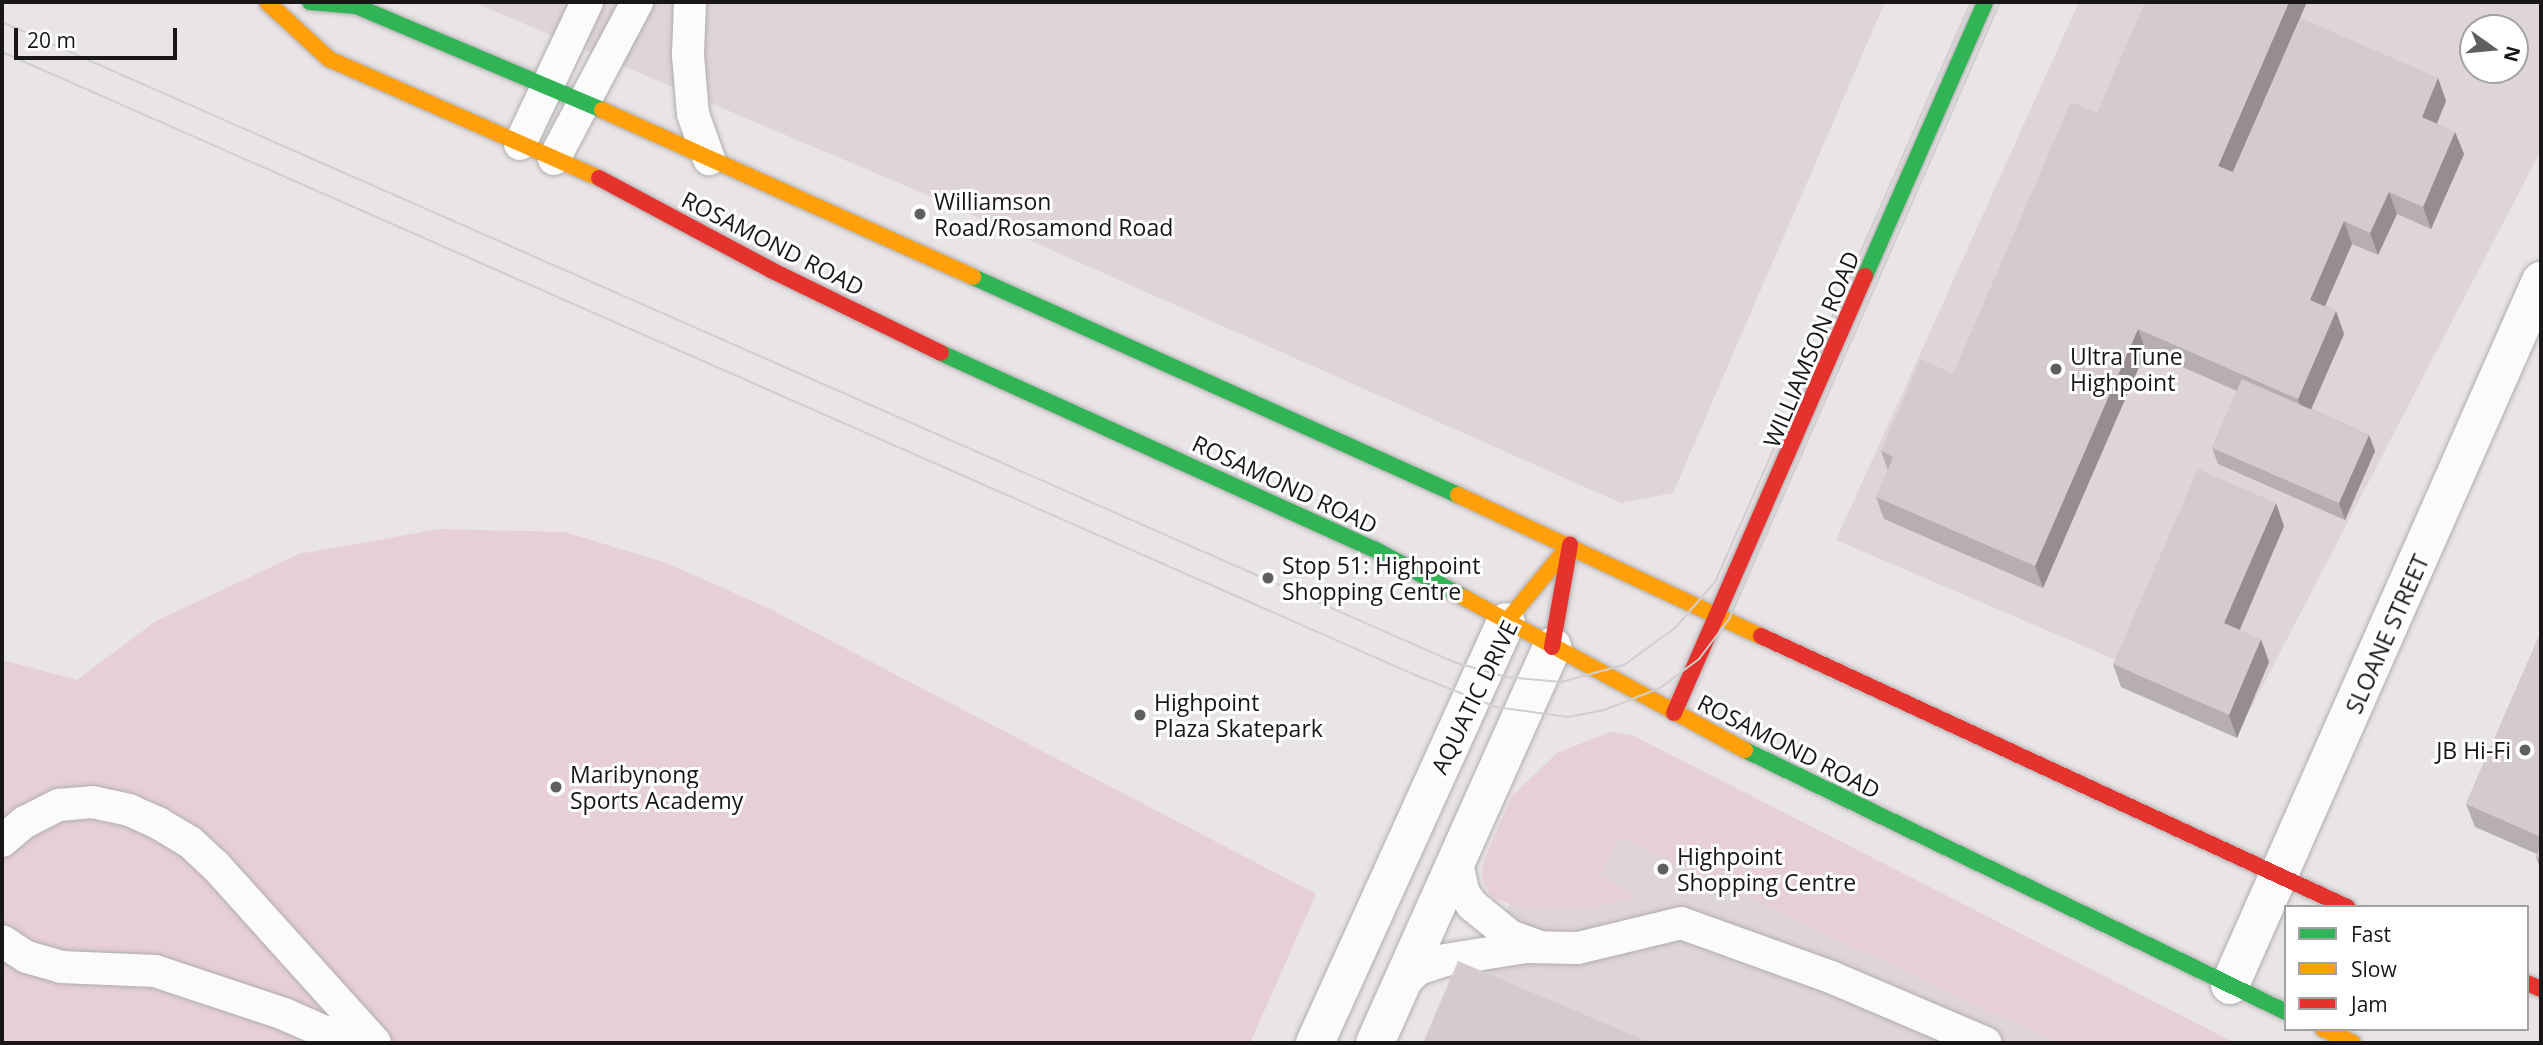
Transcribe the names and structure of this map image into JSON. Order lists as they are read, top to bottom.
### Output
{
  "streets": {
    "street": [
      "ROSAMOND ROAD",
      "WILLIAMSON ROAD",
      "SLOANE STREET",
      "AQUATIC DRIVE"
    ]
  },
  "crossings": [
    ["ROSAMOND ROAD", "WILLIAMSON ROAD"],
    ["ROSAMOND ROAD", "SLOANE STREET"],
    ["ROSAMOND ROAD", "AQUATIC DRIVE"]
  ],
  "places": [
    "Williamson Road/Rosamond Road",
    "Ultra Tune Highpoint",
    "Stop 51: Highpoint Shopping Centre",
    "Highpoint Plaza Skatepark",
    "JB Hi-Fi",
    "Maribynong Sports Academy",
    "Highpoint Shopping Centre"
  ],
  "legend": ["Fast", "Slow", "Jam"],
  "scale_bar": "20 m",
  "north": "right"
}
